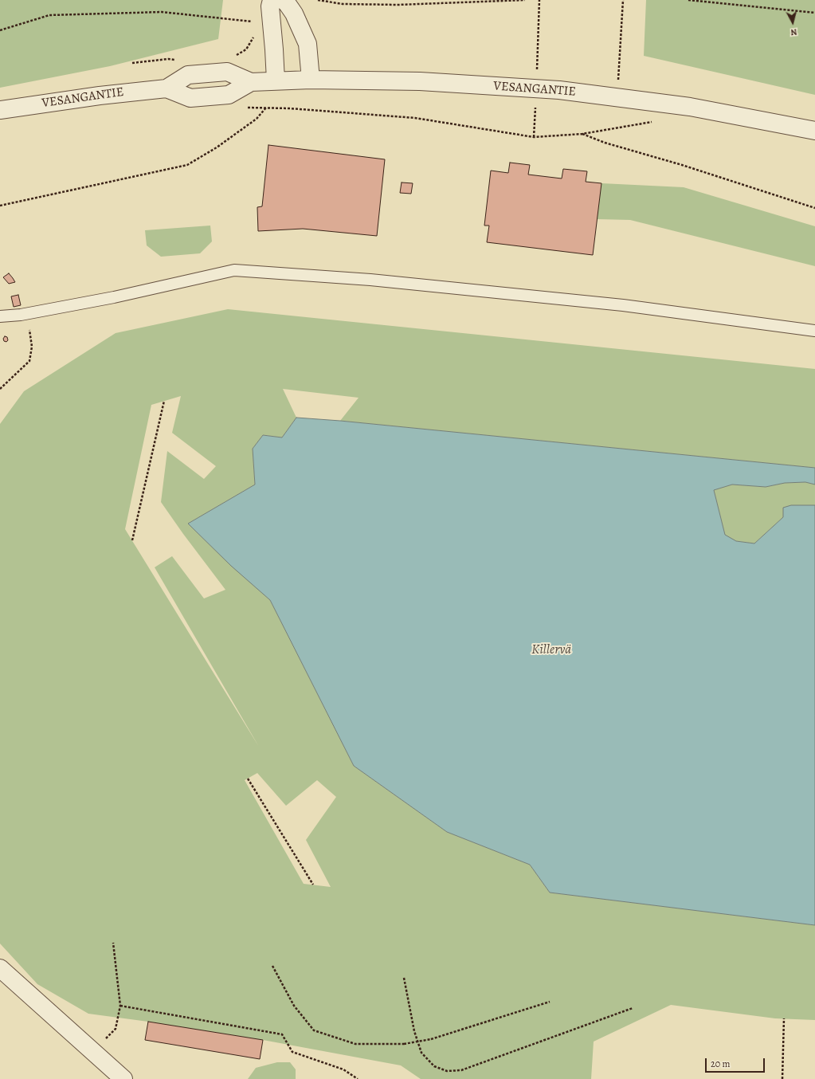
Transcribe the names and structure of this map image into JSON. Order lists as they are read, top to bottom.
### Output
{
  "streets": {
    "street": ["VESANGANTIE"]
  },
  "water": ["Killervä"],
  "scale_bar": "20 m",
  "north": "bottom"
}
